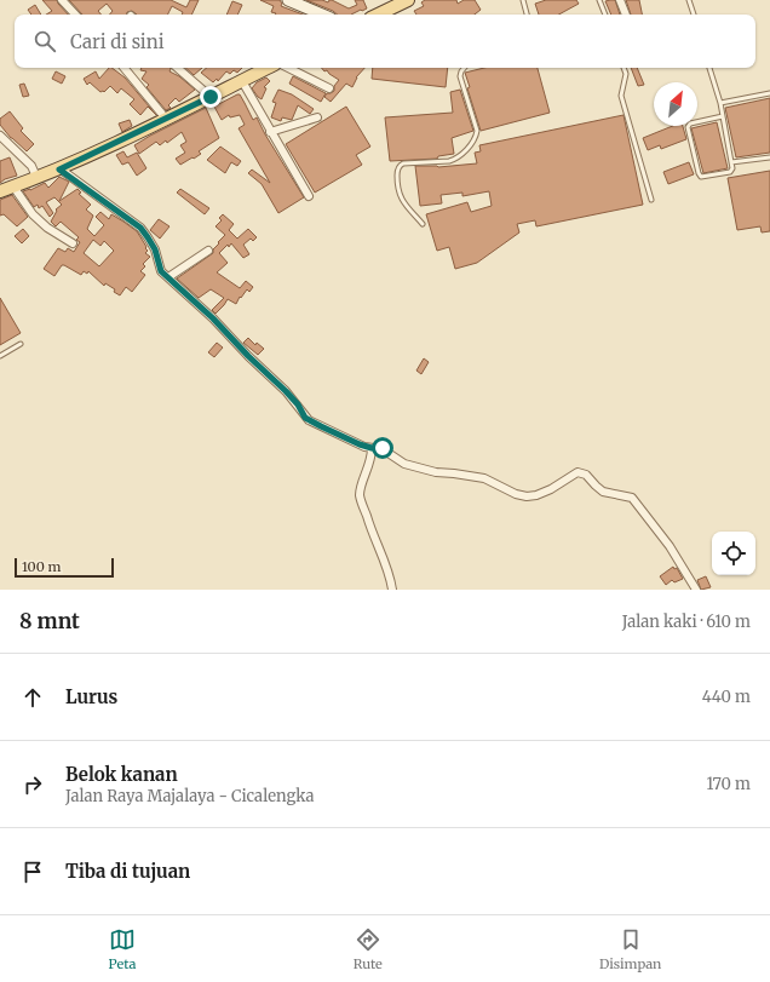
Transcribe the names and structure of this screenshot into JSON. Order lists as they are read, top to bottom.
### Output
{
  "scale_bar": "100 m",
  "north": "top right",
  "page": {
    "search": "Cari di sini",
    "scale": "100 m",
    "heading": ["8 mnt", "Jalan kaki · 610 m"],
    "list": [
      ["Lurus", "440 m"],
      ["Belok kanan", "Jalan Raya Majalaya - Cicalengka", "170 m"],
      "Tiba di tujuan"
    ],
    "nav": ["Peta", "Rute", "Disimpan"]
  }
}
